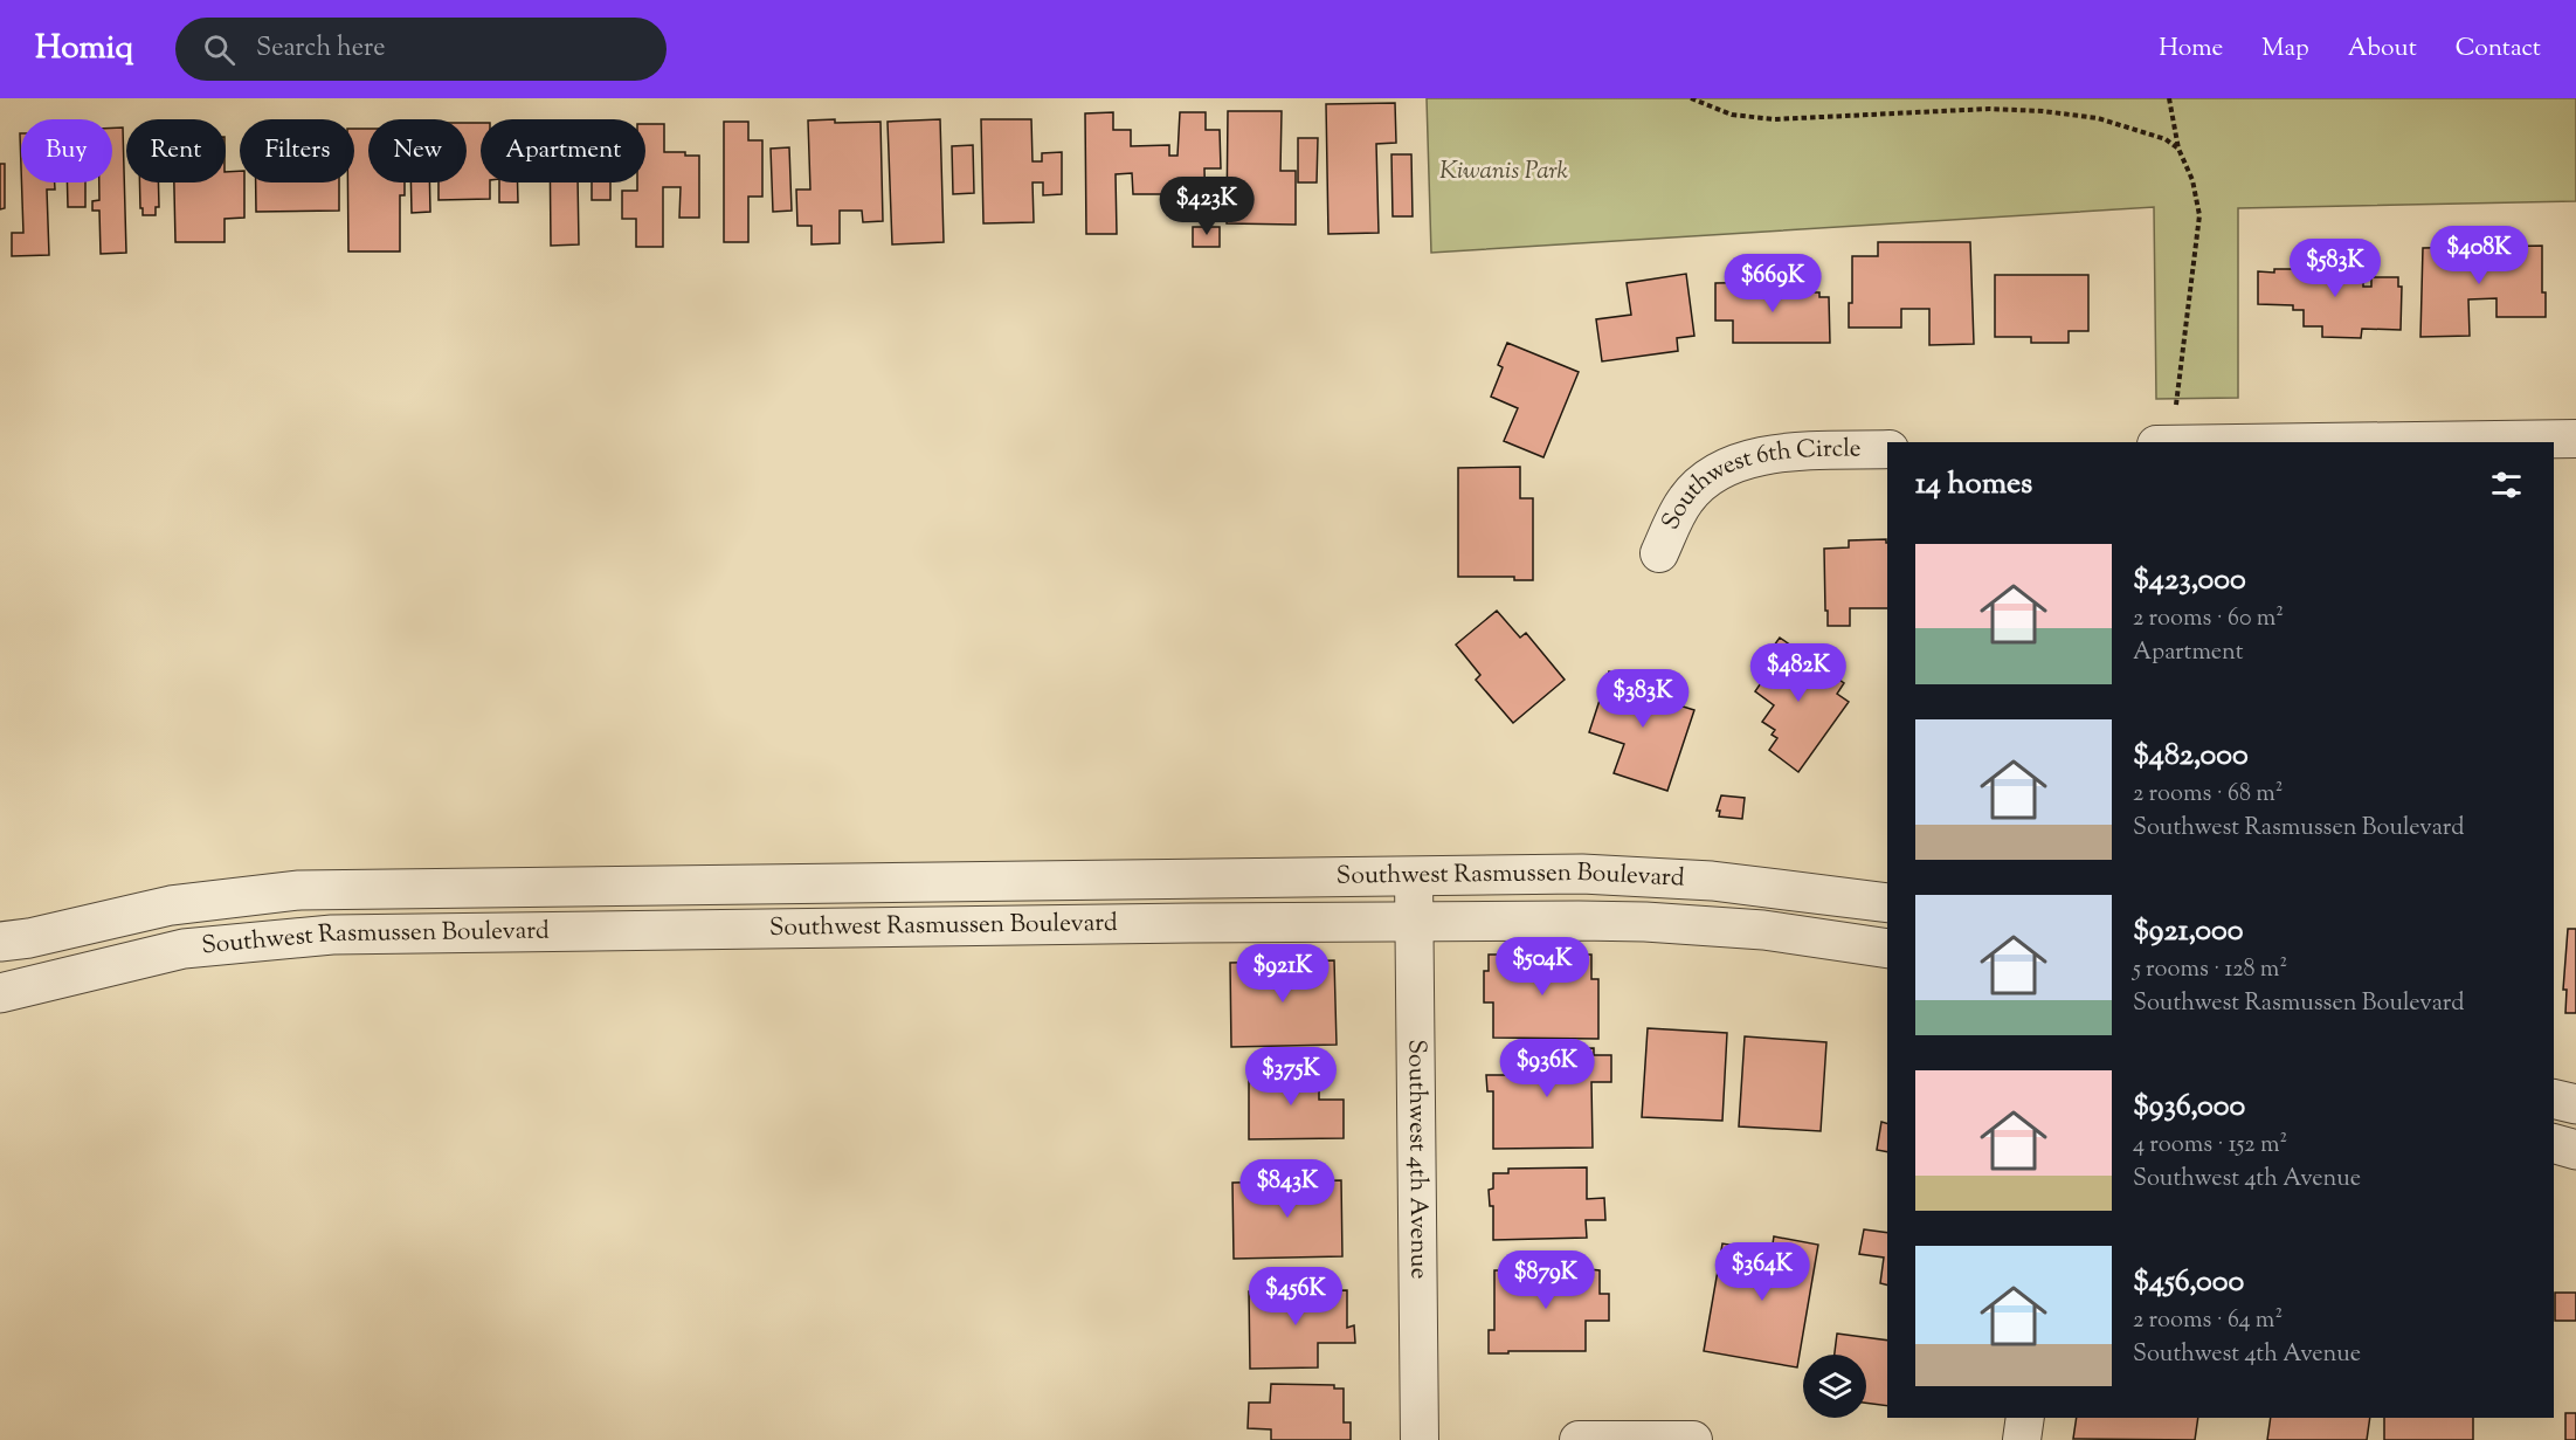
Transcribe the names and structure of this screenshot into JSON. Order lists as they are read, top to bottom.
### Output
{
  "streets": {
    "street": ["Southwest 6th Circle", "Southwest Rasmussen Boulevard", "Southwest 4th Avenue"]
  },
  "crossings": [
    ["Southwest Rasmussen Boulevard", "Southwest 4th Avenue"]
  ],
  "parks": ["Kiwanis Park"],
  "page": {
    "header": "Homiq",
    "search": "Search here",
    "nav": [
      "Home",
      "Map",
      "About",
      "Contact"
    ],
    "chip": [
      "Buy",
      "Rent",
      "Filters",
      "New",
      "Apartment"
    ],
    "price": [
      "$423K",
      "$408K",
      "$583K",
      "$669K",
      "$482K",
      "$383K",
      "$504K",
      "$921K",
      "$936K",
      "$375K",
      "$843K",
      "$364K",
      "$879K",
      "$456K"
    ],
    "heading": "14 homes",
    "list": [
      {
        "name": "$423,000",
        "note": "2 rooms · 60 m² · Apartment"
      },
      {
        "name": "$482,000",
        "note": "2 rooms · 68 m² · Southwest Rasmussen Boulevard"
      },
      {
        "name": "$921,000",
        "note": "5 rooms · 128 m² · Southwest Rasmussen Boulevard"
      },
      {
        "name": "$936,000",
        "note": "4 rooms · 152 m² · Southwest 4th Avenue"
      },
      {
        "name": "$456,000",
        "note": "2 rooms · 64 m² · Southwest 4th Avenue"
      }
    ]
  }
}
